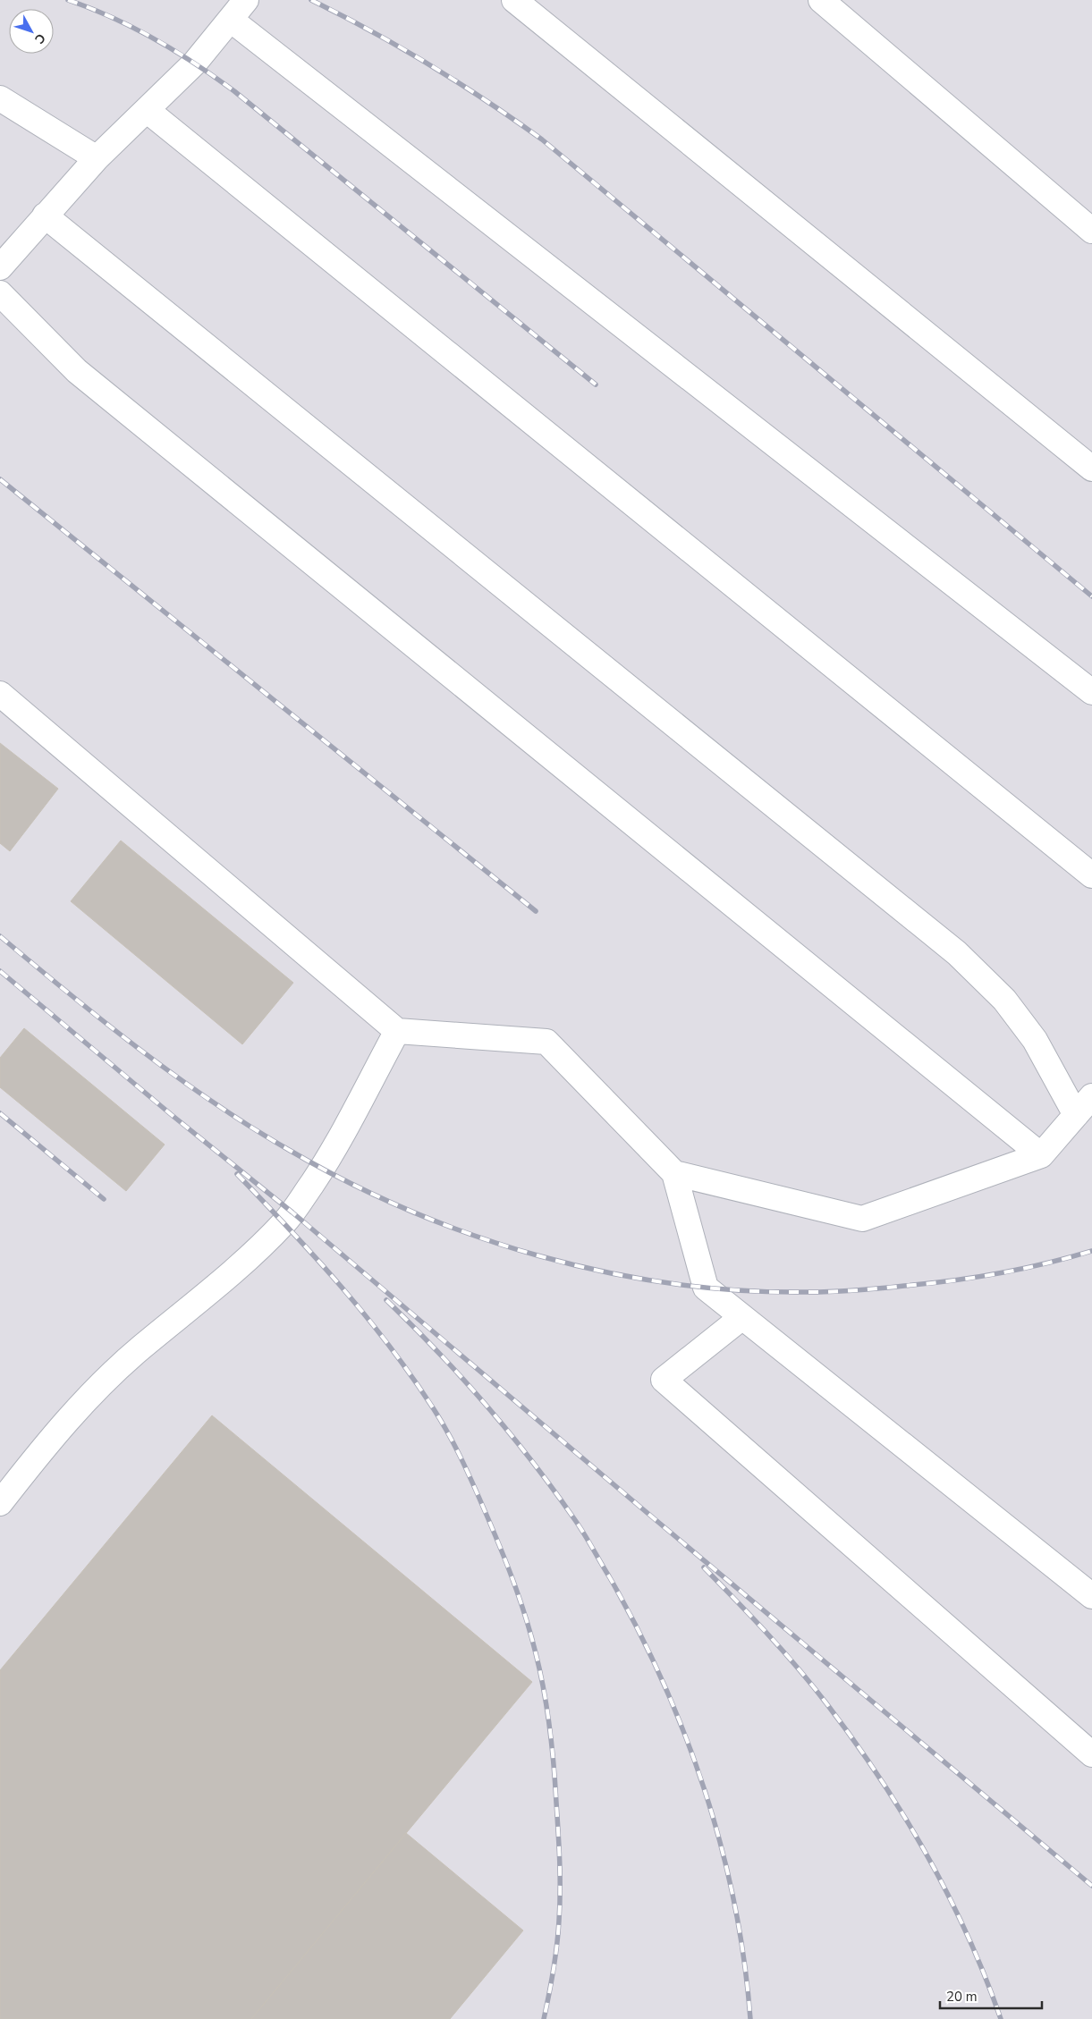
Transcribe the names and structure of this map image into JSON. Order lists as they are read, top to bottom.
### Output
{
  "scale_bar": "20 m",
  "north": "bottom right"
}
